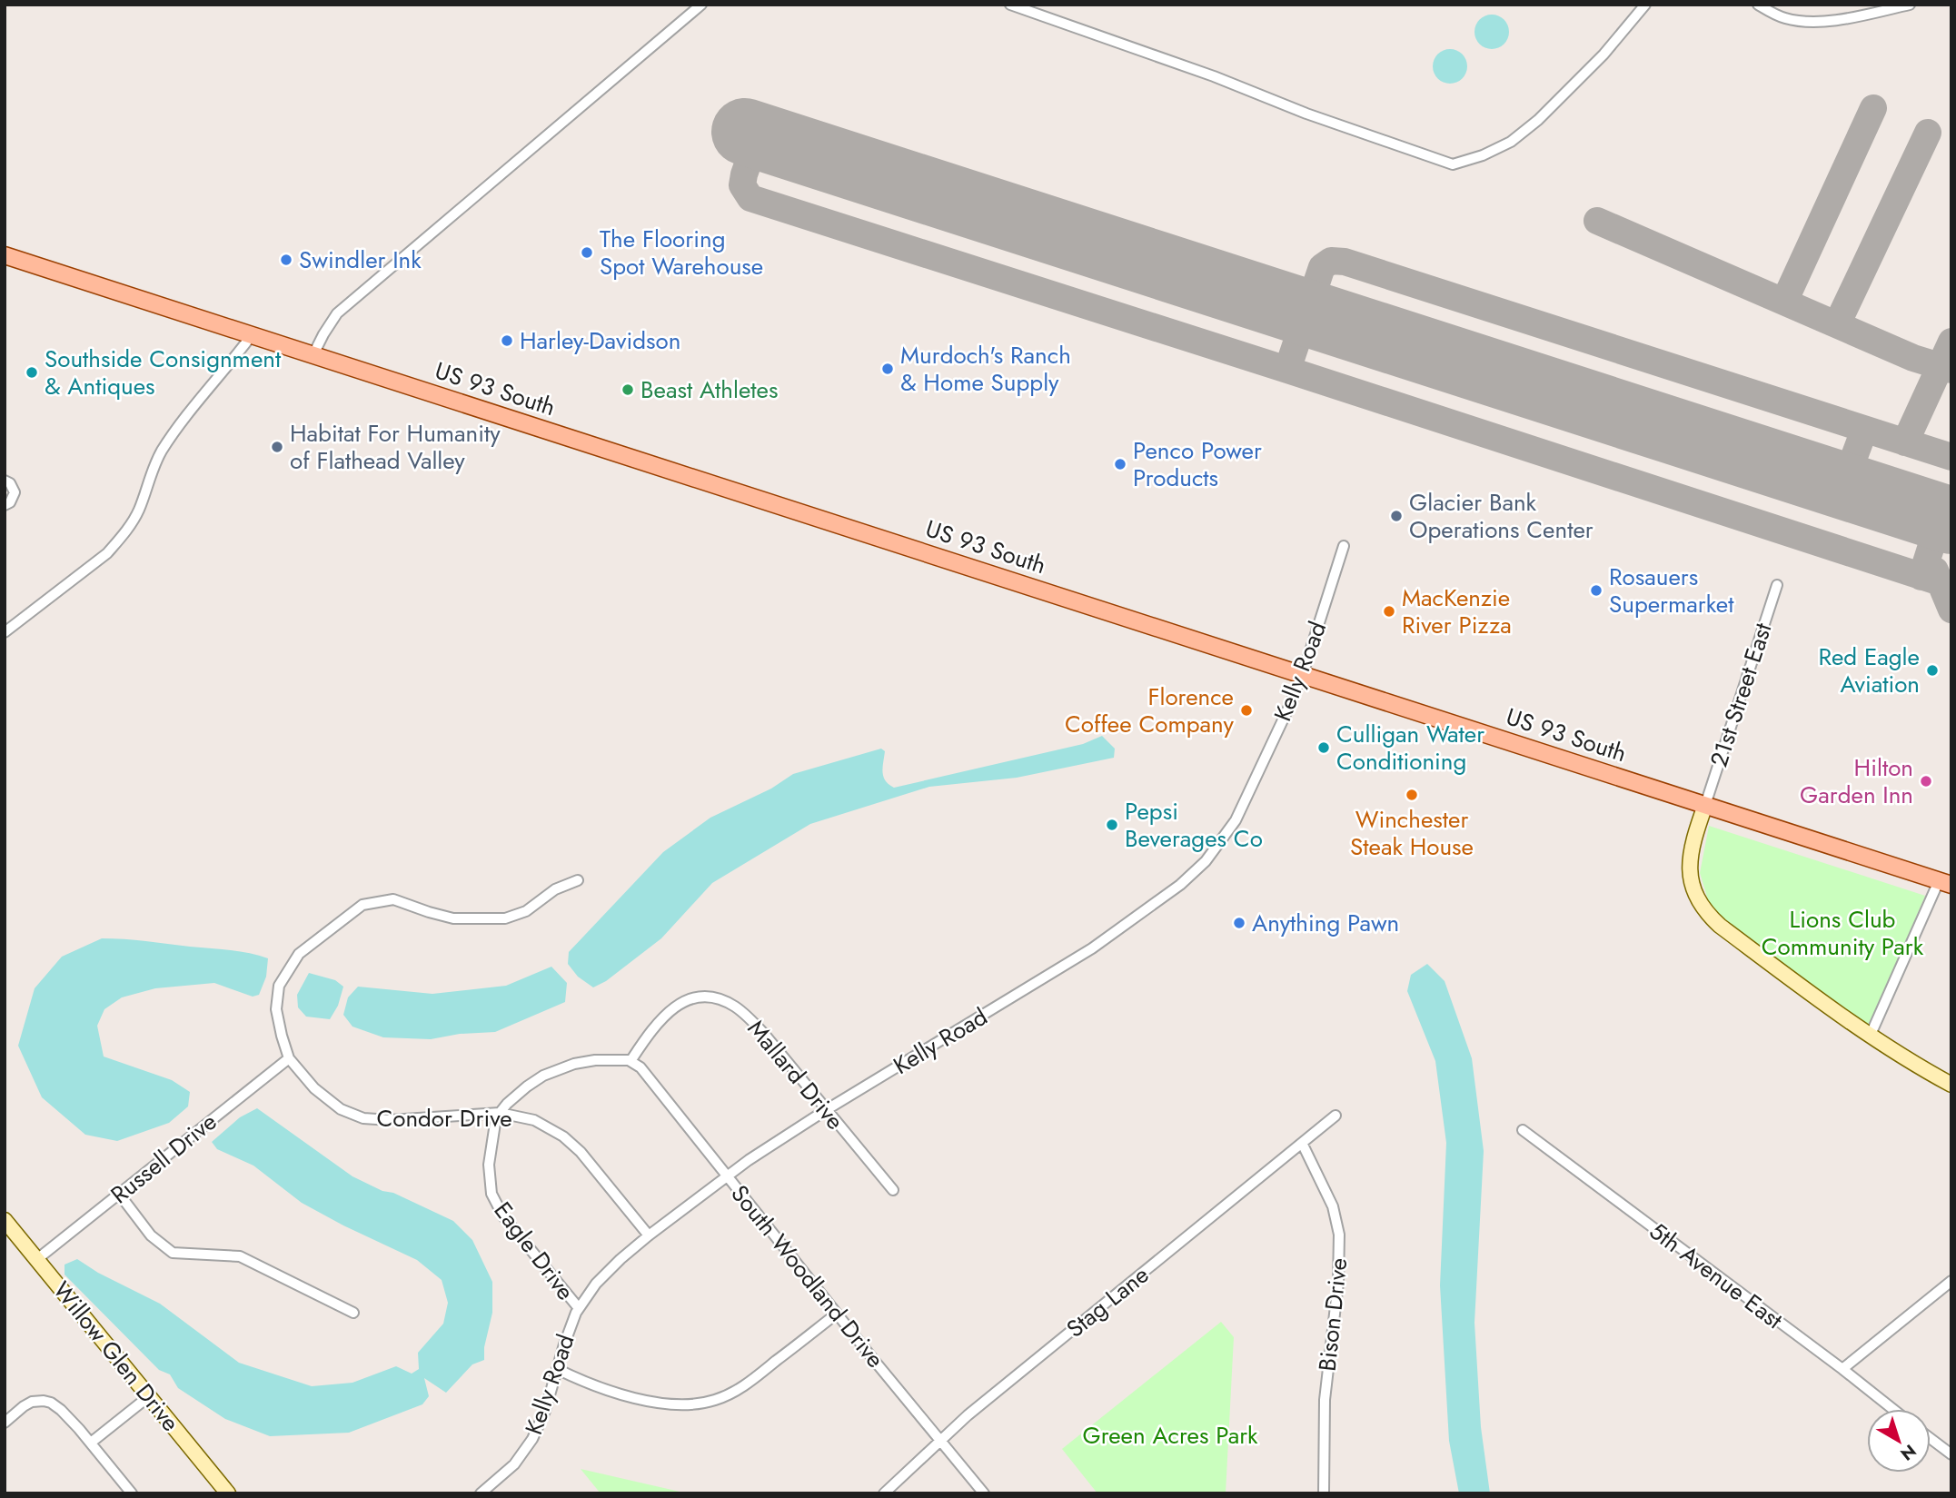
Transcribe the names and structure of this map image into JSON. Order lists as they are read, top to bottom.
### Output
{
  "streets": {
    "main road": ["US 93 South"],
    "street": [
      "Kelly Road",
      "21st Street East",
      "Mallard Drive",
      "Condor Drive",
      "Russell Drive",
      "Eagle Drive",
      "5th Avenue East",
      "South Woodland Drive",
      "Stag Lane",
      "Bison Drive",
      "Willow Glen Drive"
    ]
  },
  "crossings": [
    ["US 93 South", "Kelly Road"],
    ["US 93 South", "21st Street East"],
    ["Kelly Road", "Mallard Drive"],
    ["Kelly Road", "Condor Drive"],
    ["Kelly Road", "Eagle Drive"],
    ["Kelly Road", "South Woodland Drive"],
    ["Mallard Drive", "South Woodland Drive"],
    ["Condor Drive", "Russell Drive"],
    ["Condor Drive", "Eagle Drive"],
    ["Russell Drive", "Willow Glen Drive"],
    ["South Woodland Drive", "Stag Lane"],
    ["Stag Lane", "Bison Drive"]
  ],
  "parks": ["Lions Club Community Park", "Green Acres Park"],
  "places": [
    "The Flooring Spot Warehouse",
    "Swindler Ink",
    "Harley-Davidson",
    "Murdoch's Ranch & Home Supply",
    "Southside Consignment & Antiques",
    "Beast Athletes",
    "Habitat For Humanity of Flathead Valley",
    "Penco Power Products",
    "Glacier Bank Operations Center",
    "Rosauers Supermarket",
    "MacKenzie River Pizza",
    "Red Eagle Aviation",
    "Florence Coffee Company",
    "Culligan Water Conditioning",
    "Hilton Garden Inn",
    "Winchester Steak House",
    "Pepsi Beverages Co",
    "Anything Pawn"
  ],
  "north": "bottom right"
}
